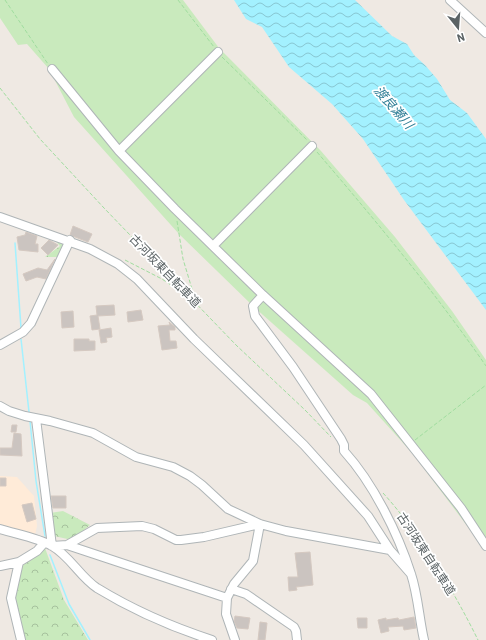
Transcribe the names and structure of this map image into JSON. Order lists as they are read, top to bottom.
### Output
{
  "streets": {
    "path": ["古河坂東自転車道"]
  },
  "water": ["渡良瀬川"],
  "north": "bottom"
}
